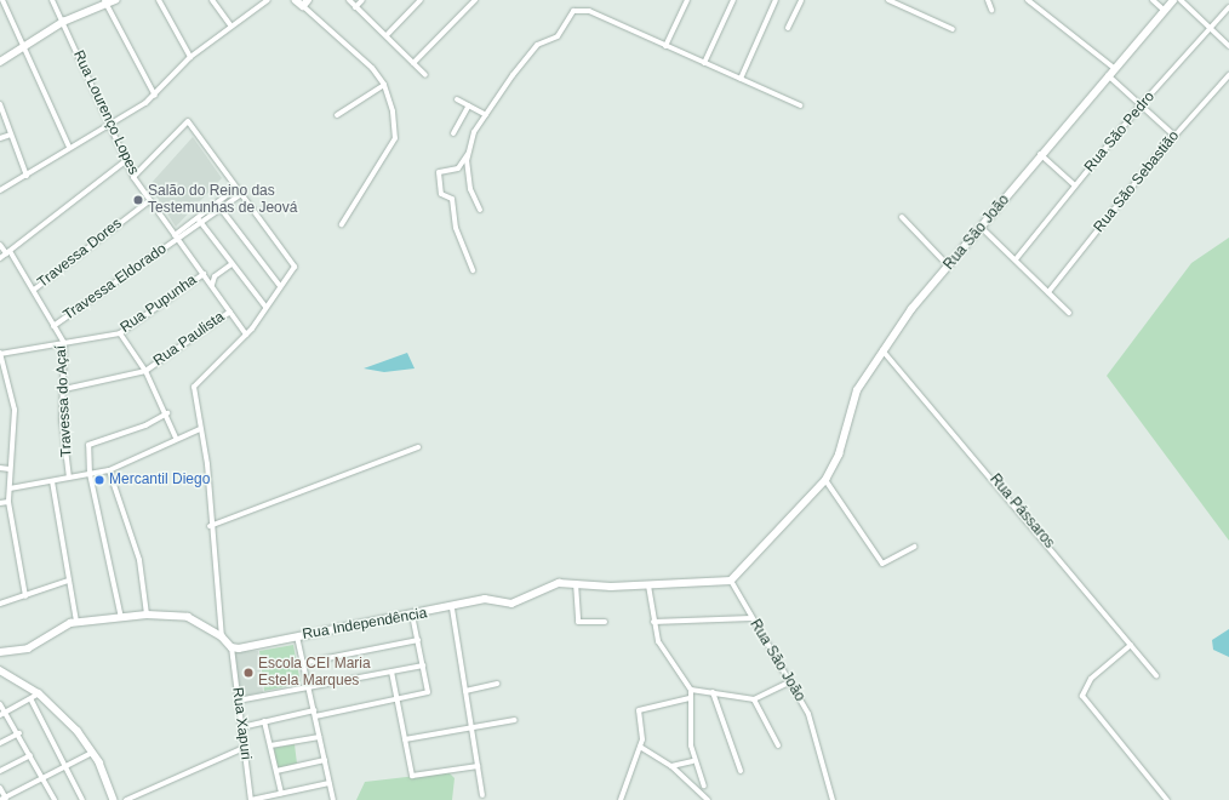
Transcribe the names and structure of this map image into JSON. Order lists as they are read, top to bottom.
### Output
{
  "streets": {
    "street": [
      "Rua Lourenço Lopes",
      "Rua São Pedro",
      "Rua São Sebastião",
      "Rua São João",
      "Travessa Dores",
      "Travessa Eldorado",
      "Rua Pupunha",
      "Rua Paulista",
      "Travessa do Açaí",
      "Rua Pássaros",
      "Rua Independência",
      "Rua Xapuri"
    ]
  },
  "crossings": [
    ["Rua Lourenço Lopes", "Travessa Dores"],
    ["Rua Lourenço Lopes", "Travessa Eldorado"],
    ["Rua Lourenço Lopes", "Rua Pupunha"],
    ["Rua Lourenço Lopes", "Rua Paulista"],
    ["Rua São João", "Rua Pássaros"],
    ["Travessa Dores", "Travessa do Açaí"],
    ["Travessa Eldorado", "Travessa do Açaí"],
    ["Rua Pupunha", "Travessa do Açaí"],
    ["Rua Paulista", "Travessa do Açaí"],
    ["Rua Independência", "Rua Xapuri"]
  ],
  "places": ["Salão do Reino das Testemunhas de Jeová", "Mercantil Diego", "Escola CEI Maria Estela Marques"]
}
